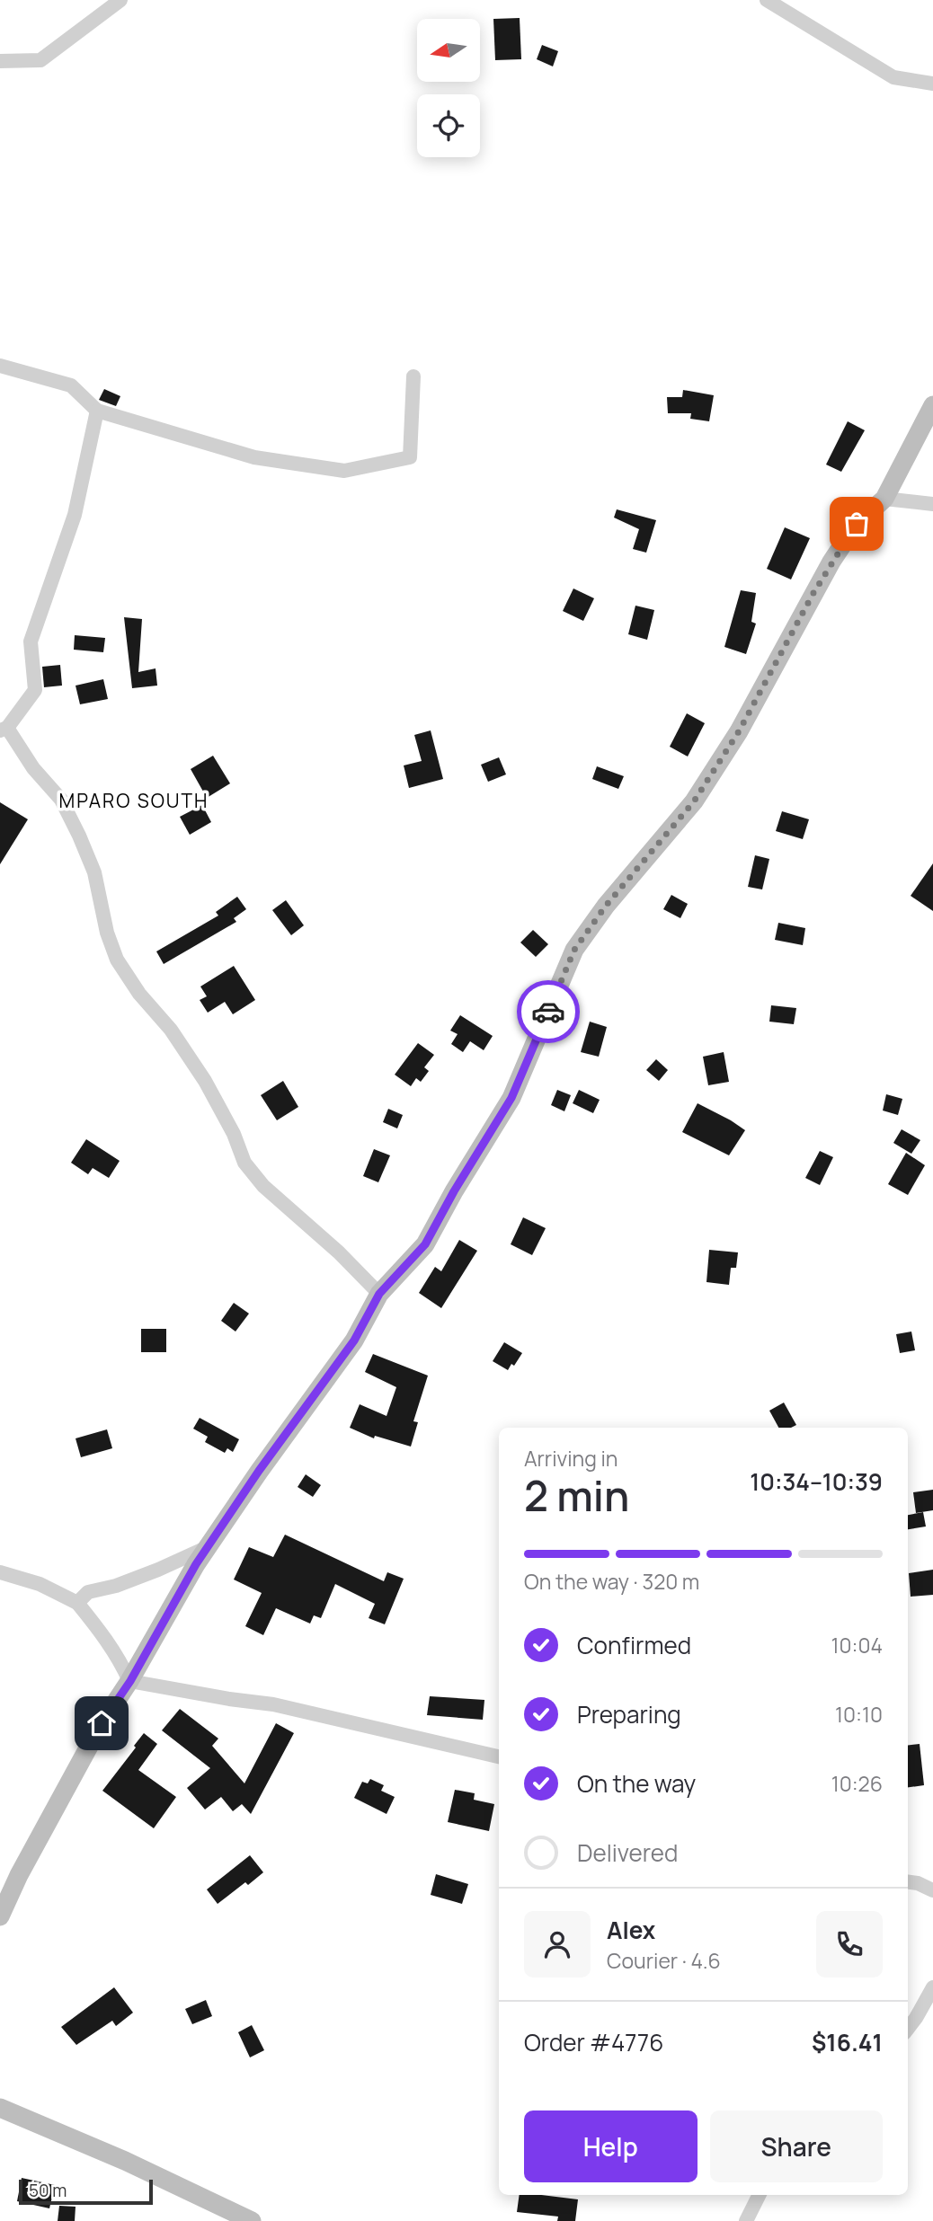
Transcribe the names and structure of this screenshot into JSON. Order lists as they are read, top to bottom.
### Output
{
  "districts": ["MPARO SOUTH"],
  "scale_bar": "50 m",
  "north": "left",
  "page": {
    "heading": ["2 min", "Arriving in", "10:34–10:39"],
    "panel": [
      "Alex",
      "Courier · 4.6",
      "Order #4776",
      "$16.41"
    ],
    "bar": "On the way · 320 m",
    "list": [
      ["Confirmed", "10:04"],
      ["Preparing", "10:10"],
      ["On the way", "10:26"],
      "Delivered"
    ],
    "buttons": ["Help", "Share"],
    "scale": "50 m"
  }
}
